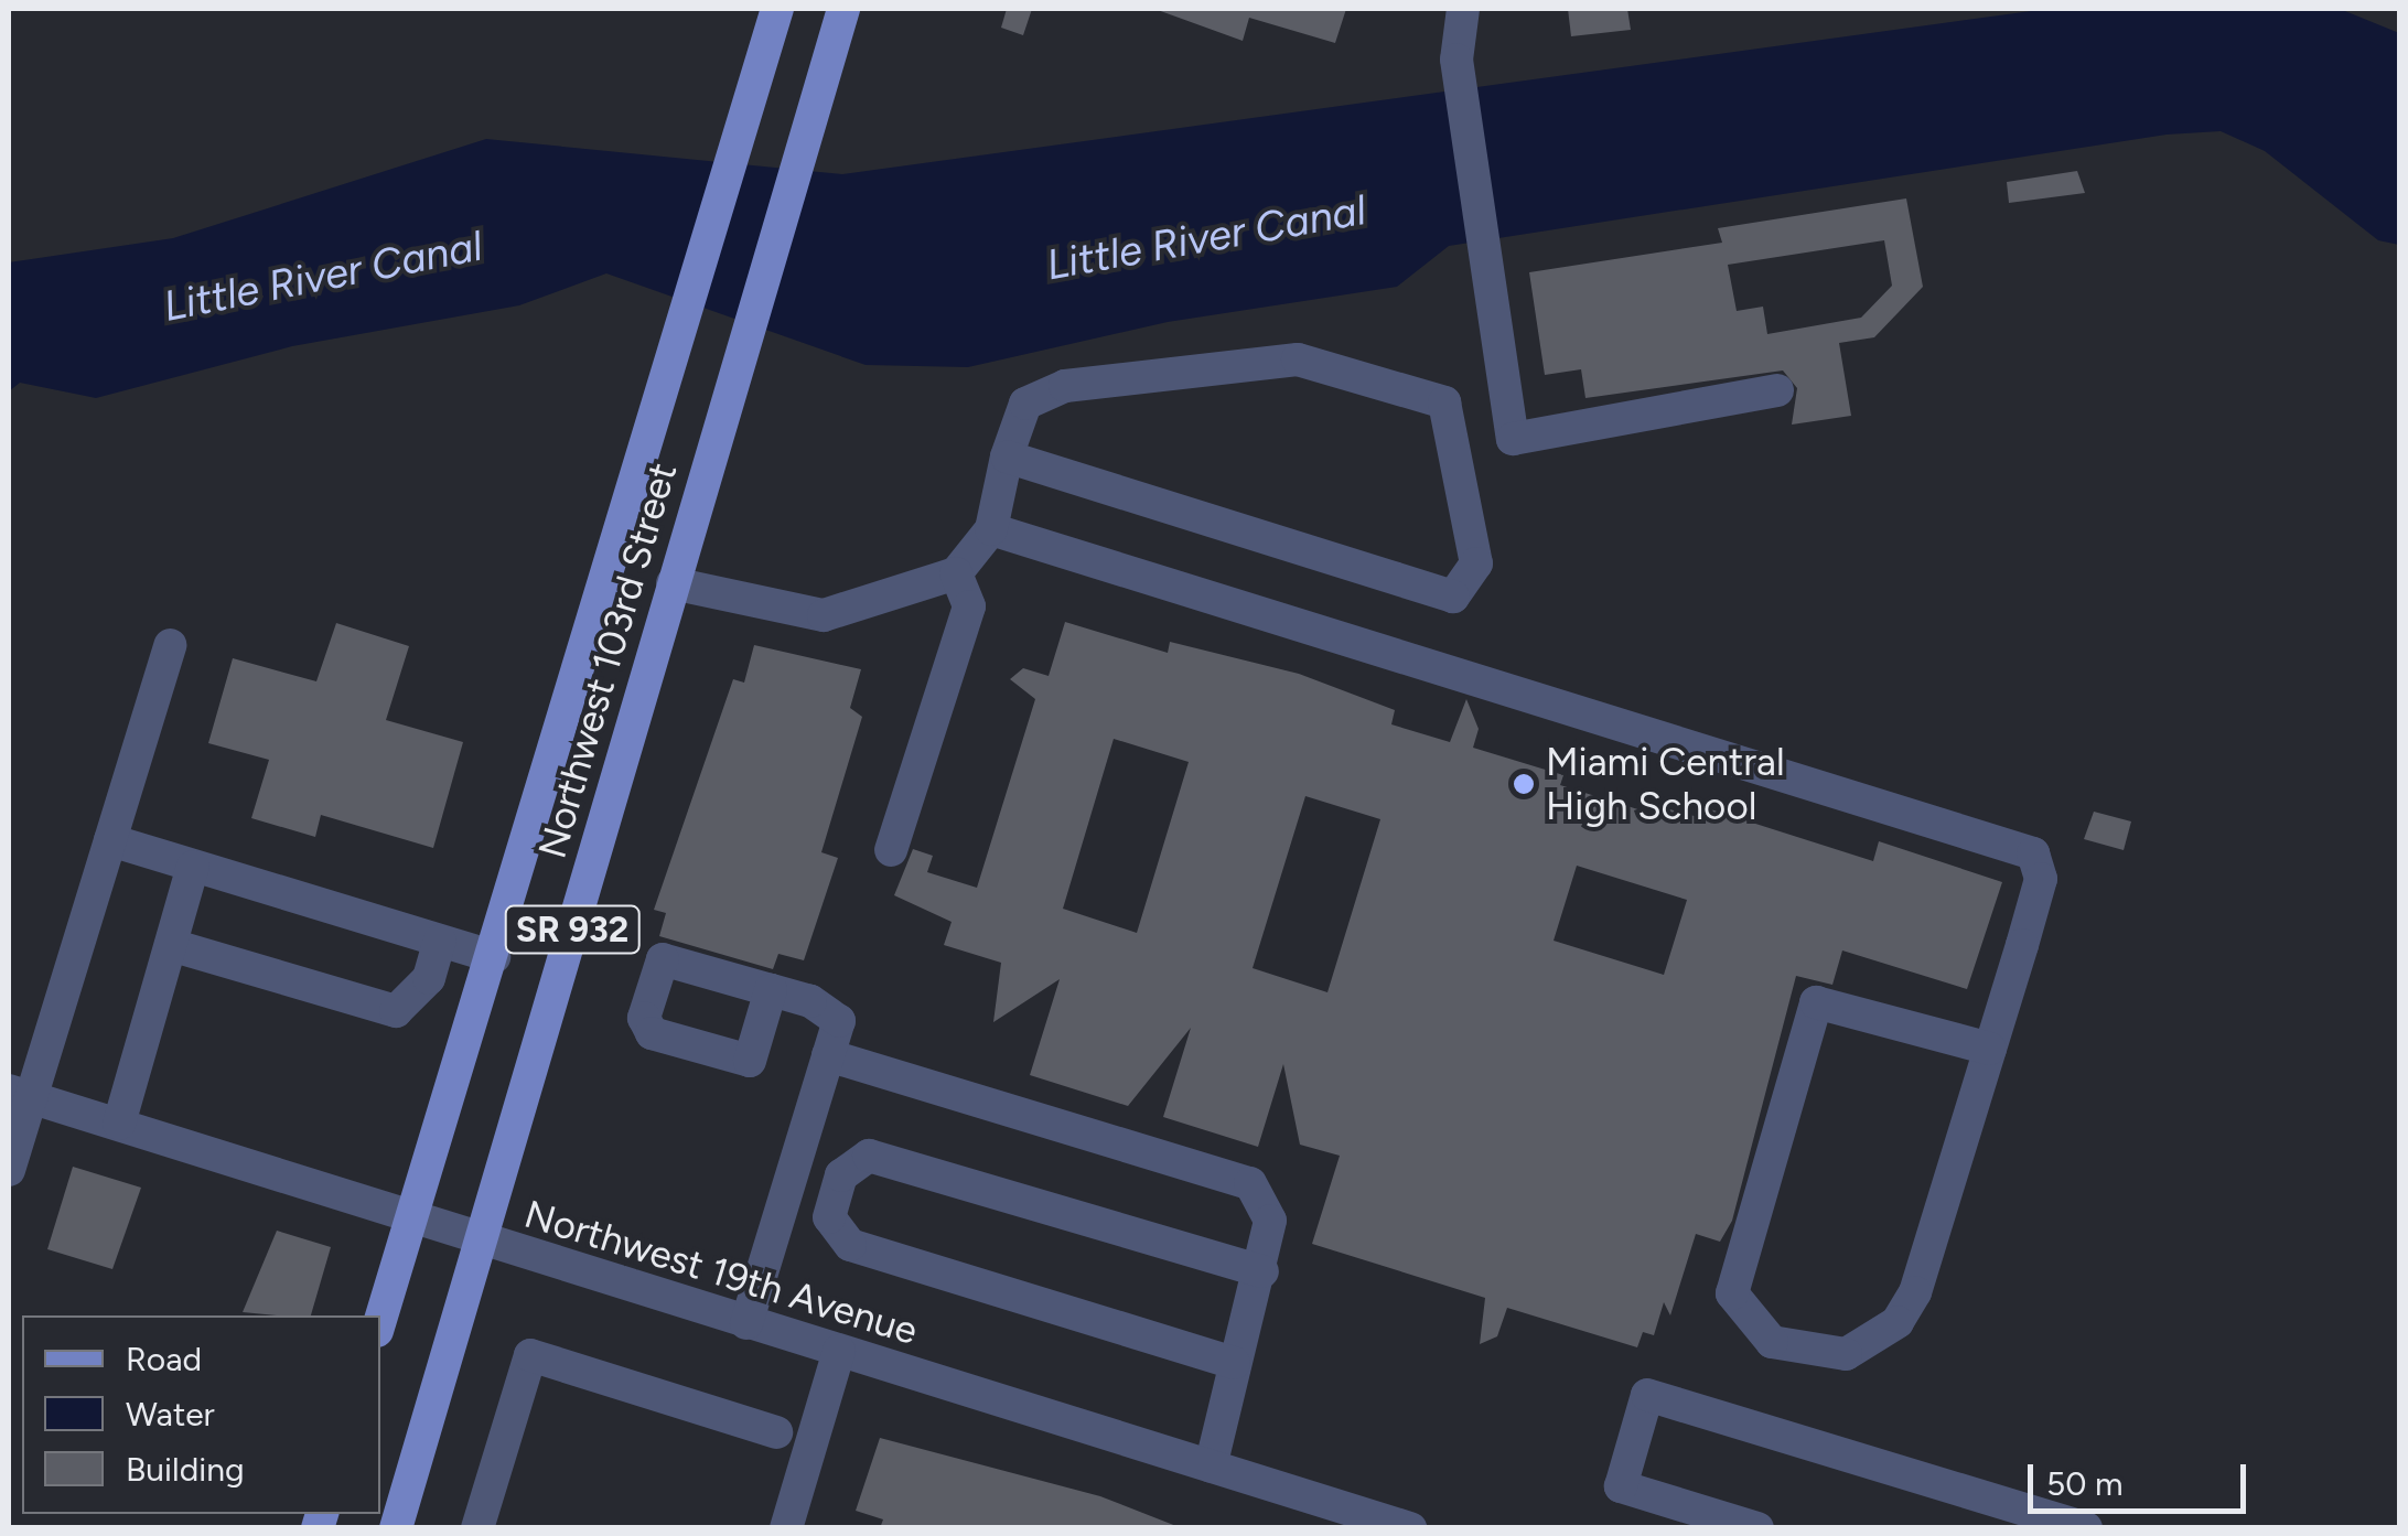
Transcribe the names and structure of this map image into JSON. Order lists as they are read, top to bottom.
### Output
{
  "streets": {
    "main road": ["Northwest 103rd Street", "SR 932"],
    "street": ["Northwest 19th Avenue"]
  },
  "crossings": [
    ["Northwest 103rd Street", "Northwest 19th Avenue"]
  ],
  "water": ["Little River Canal"],
  "places": ["Miami Central High School"],
  "legend": ["Road", "Water", "Building"],
  "scale_bar": "50 m"
}
